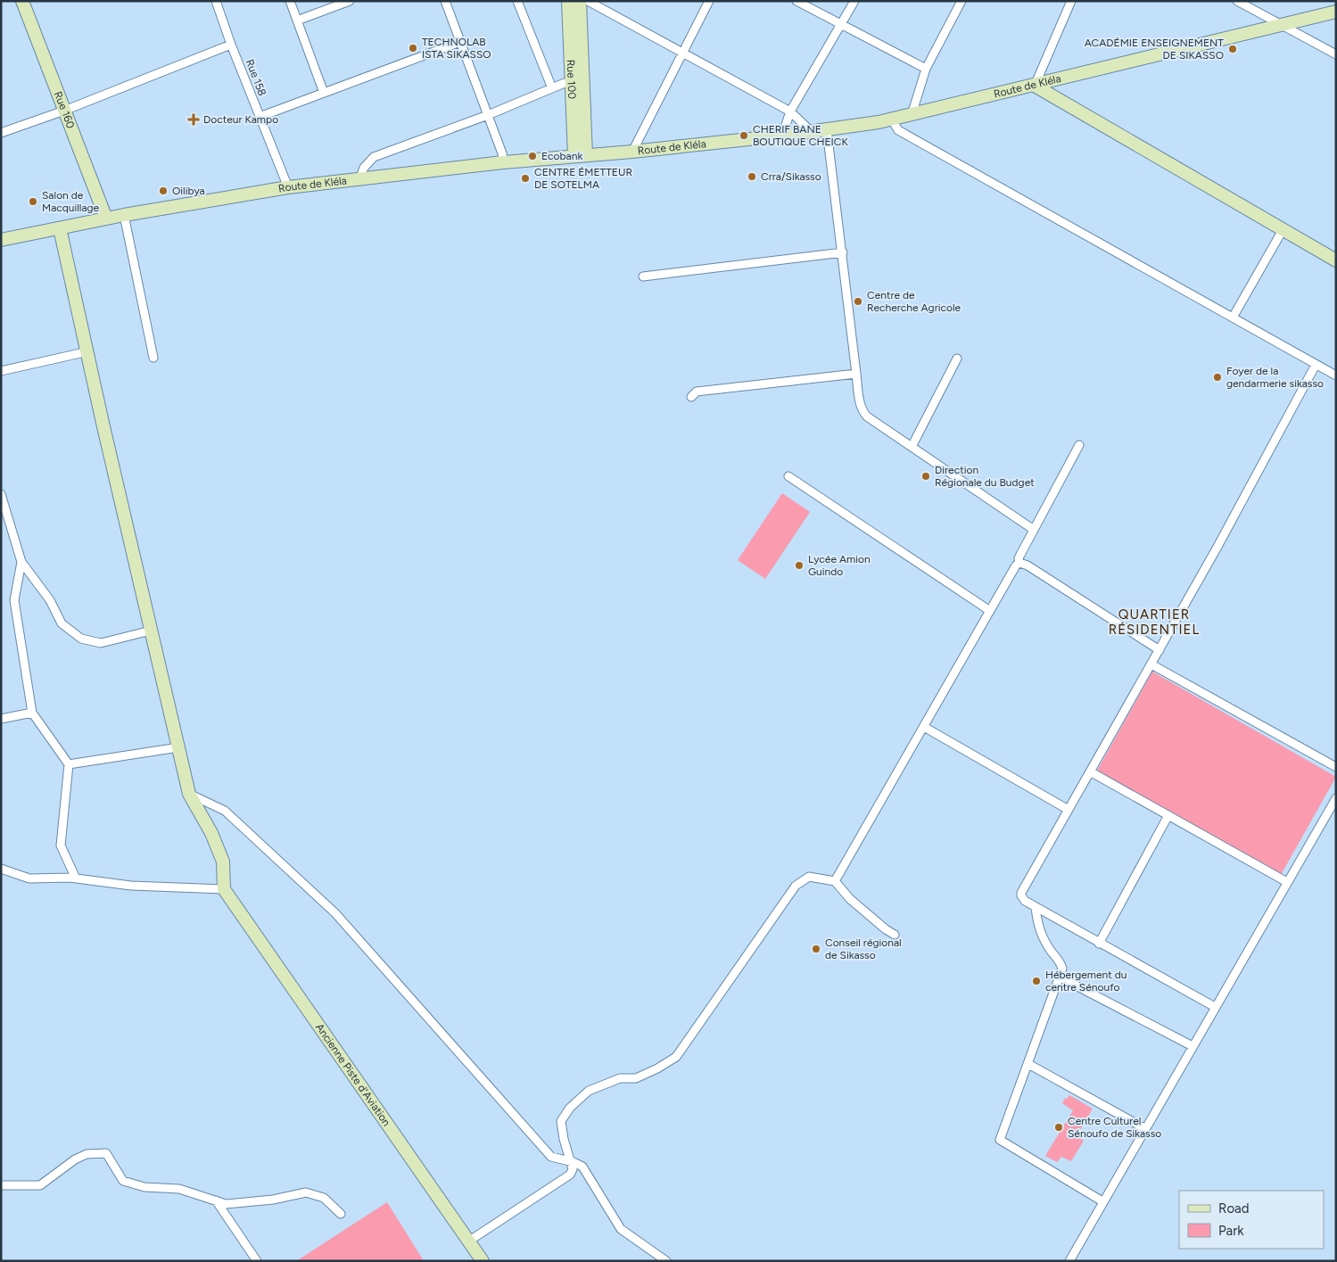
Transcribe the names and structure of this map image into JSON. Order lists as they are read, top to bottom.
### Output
{
  "streets": {
    "street": [
      "Rue 158",
      "Rue 100",
      "Route de Kléla",
      "Rue 160",
      "Ancienne Piste d'Aviation"
    ]
  },
  "crossings": [
    ["Rue 158", "Route de Kléla"],
    ["Rue 100", "Route de Kléla"],
    ["Route de Kléla", "Rue 160"]
  ],
  "districts": ["QUARTIER RÉSIDENTIEL"],
  "places": {
    "other": [
      "TECHNOLAB ISTA SIKASSO",
      "ACADÉMIE ENSEIGNEMENT DE SIKASSO",
      "CHERIF BANE BOUTIQUE CHEICK",
      "Ecobank",
      "Crra/Sikasso",
      "CENTRE ÉMETTEUR DE SOTELMA",
      "Oilibya",
      "Salon de Macquillage",
      "Centre de Recherche Agricole",
      "Foyer de la gendarmerie sikasso",
      "Direction Régionale du Budget",
      "Lycée Amion Guindo",
      "Conseil régional de Sikasso",
      "Hébergement du centre Sénoufo",
      "Centre Culturel Sénoufo de Sikasso"
    ],
    "health": ["Docteur Kampo"]
  },
  "legend": ["Road", "Park"]
}
